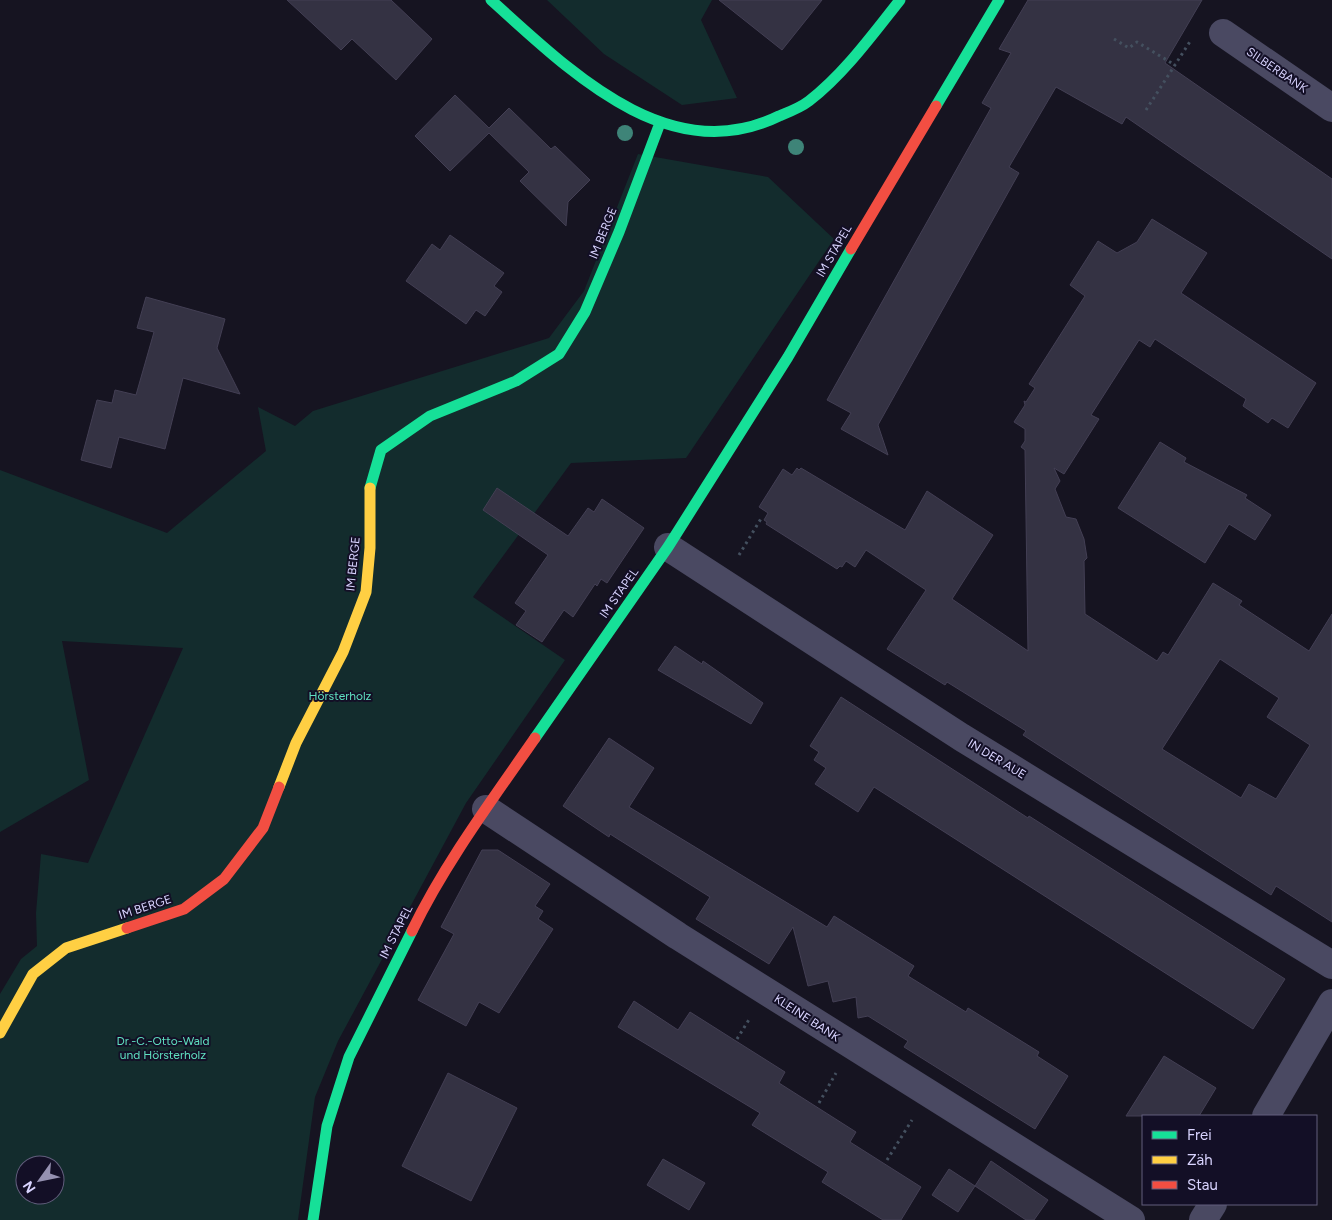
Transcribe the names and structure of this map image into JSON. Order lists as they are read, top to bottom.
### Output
{
  "streets": {
    "street": [
      "SILBERBANK",
      "IM BERGE",
      "IM STAPEL",
      "IN DER AUE",
      "KLEINE BANK"
    ]
  },
  "crossings": [
    ["IM STAPEL", "IN DER AUE"],
    ["IM STAPEL", "KLEINE BANK"]
  ],
  "parks": ["Hörsterholz", "Dr.-C.-Otto-Wald und Hörsterholz"],
  "legend": ["Frei", "Zäh", "Stau"],
  "north": "bottom left"
}
